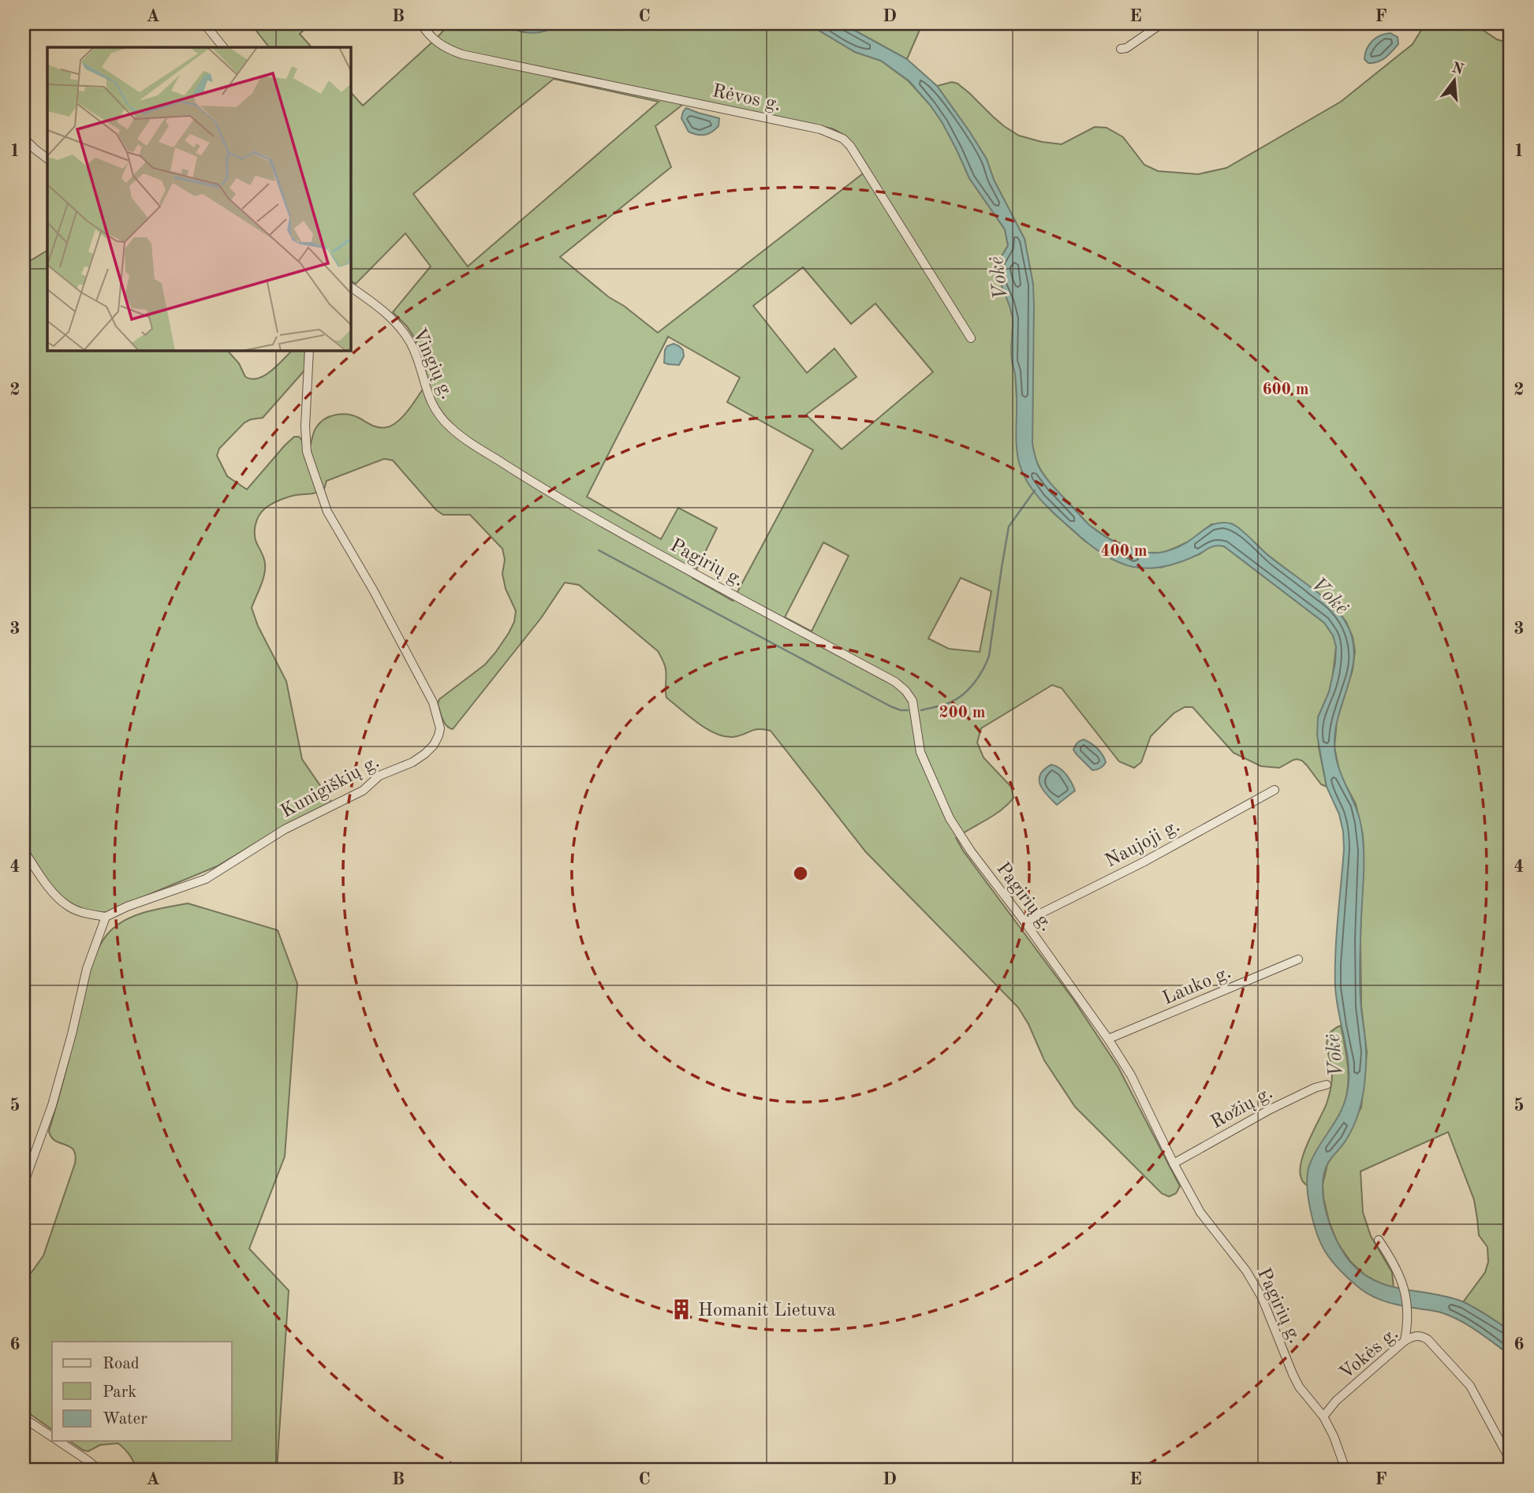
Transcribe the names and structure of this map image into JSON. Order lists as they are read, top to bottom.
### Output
{
  "streets": {
    "street": [
      "Rėvos g.",
      "Vingių g.",
      "Pagirių g.",
      "Kunigiškių g.",
      "Naujoji g.",
      "Lauko g.",
      "Rožių g.",
      "Vokės g."
    ]
  },
  "crossings": [
    ["Vingių g.", "Pagirių g."],
    ["Pagirių g.", "Naujoji g."],
    ["Pagirių g.", "Lauko g."],
    ["Pagirių g.", "Rožių g."],
    ["Pagirių g.", "Vokės g."]
  ],
  "water": ["Vokė"],
  "places": {
    "building": ["Homanit Lietuva"]
  },
  "legend": ["Road", "Park", "Water"],
  "north": "top",
  "grid": {
    "columns": [
      "A",
      "B",
      "C",
      "D",
      "E",
      "F"
    ],
    "rows": [
      "1",
      "2",
      "3",
      "4",
      "5",
      "6"
    ]
  },
  "rings": ["600 m", "400 m", "200 m"]
}
